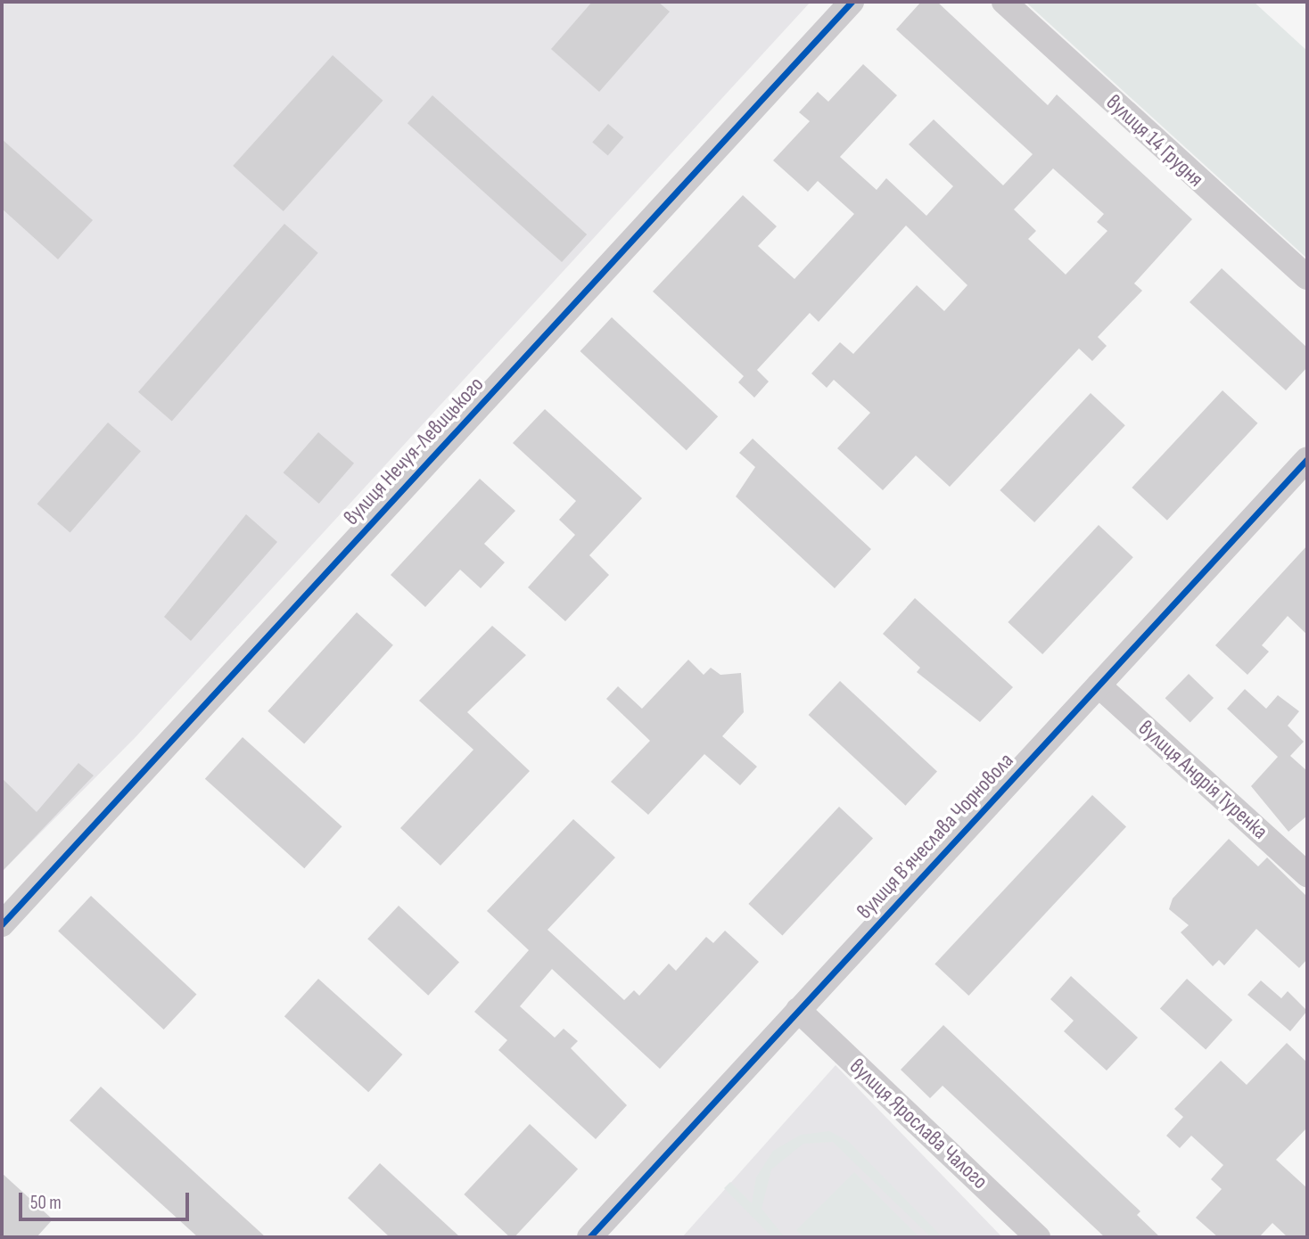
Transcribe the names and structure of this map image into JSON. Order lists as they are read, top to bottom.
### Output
{
  "streets": {
    "street": [
      "вулиця 14 Грудня",
      "вулиця Нечуя-Левицького",
      "вулиця Андрія Туренка",
      "вулиця Вʼячеслава Чорновола",
      "вулиця Ярослава Чалого"
    ]
  },
  "crossings": [
    ["вулиця Андрія Туренка", "вулиця Вʼячеслава Чорновола"],
    ["вулиця Вʼячеслава Чорновола", "вулиця Ярослава Чалого"]
  ],
  "scale_bar": "50 m"
}
